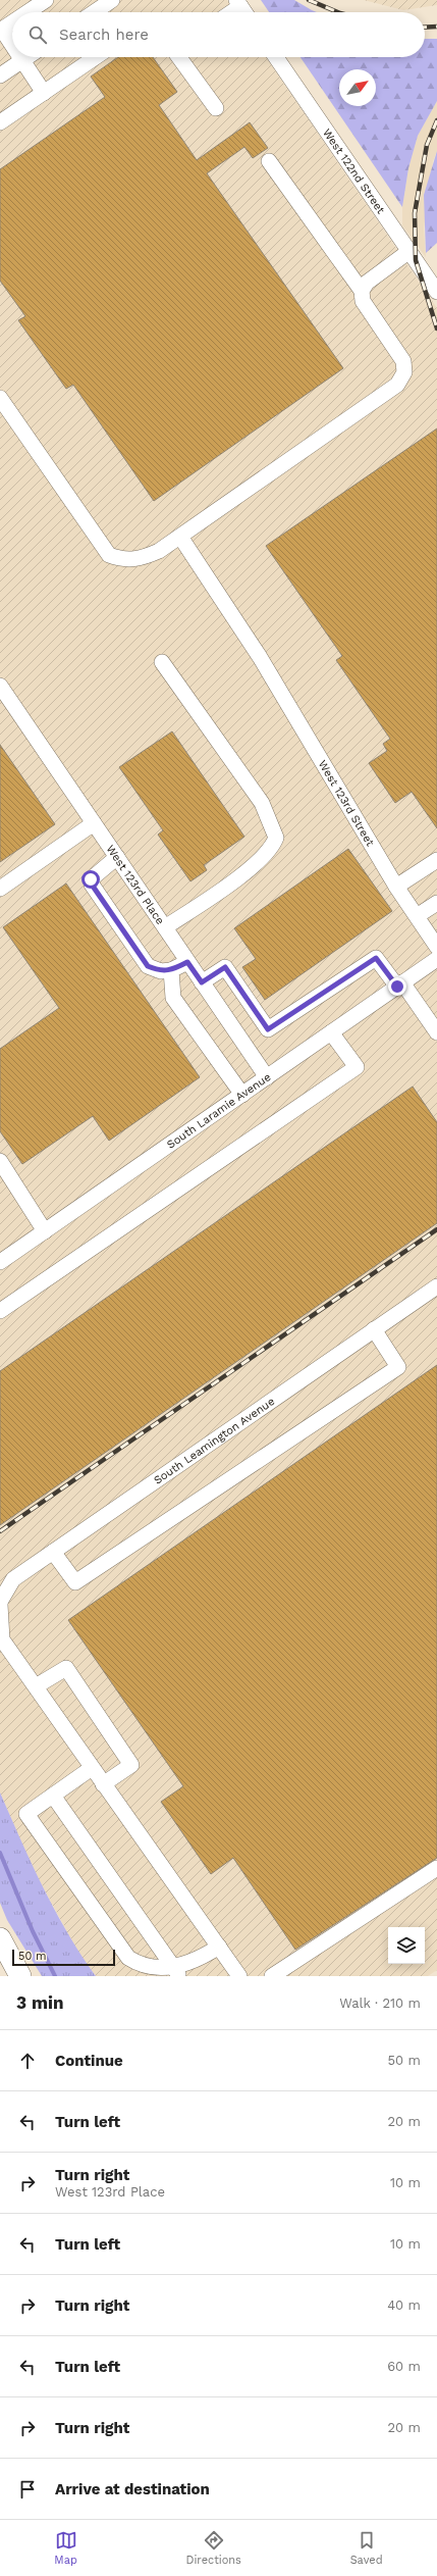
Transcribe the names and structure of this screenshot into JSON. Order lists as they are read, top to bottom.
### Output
{
  "streets": {
    "street": [
      "West 122nd Street",
      "West 123rd Street",
      "West 123rd Place",
      "South Laramie Avenue",
      "South Leamington Avenue"
    ]
  },
  "crossings": [
    ["West 123rd Place", "South Laramie Avenue"]
  ],
  "scale_bar": "50 m",
  "north": "top right",
  "page": {
    "search": "Search here",
    "scale": "50 m",
    "heading": ["3 min", "Walk · 210 m"],
    "list": [
      ["Continue", "50 m"],
      ["Turn left", "20 m"],
      ["Turn right", "West 123rd Place", "10 m"],
      ["Turn left", "10 m"],
      ["Turn right", "40 m"],
      ["Turn left", "60 m"],
      ["Turn right", "20 m"],
      "Arrive at destination"
    ],
    "nav": ["Map", "Directions", "Saved"]
  }
}
